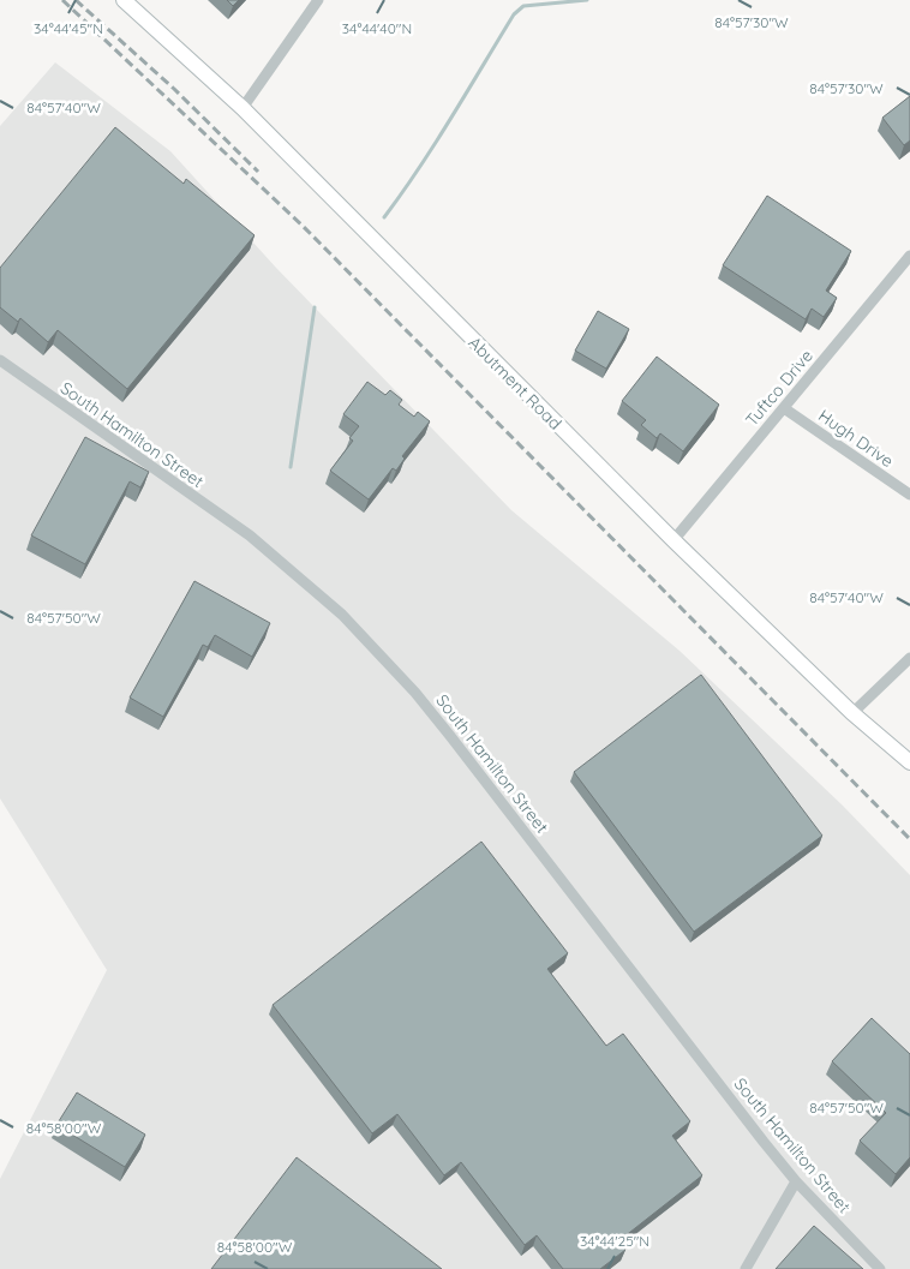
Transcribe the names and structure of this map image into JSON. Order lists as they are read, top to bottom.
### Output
{
  "streets": {
    "main road": ["Abutment Road"],
    "street": ["Tuftco Drive", "South Hamilton Street", "Hugh Drive"]
  },
  "crossings": [
    ["Abutment Road", "Tuftco Drive"],
    ["Tuftco Drive", "Hugh Drive"]
  ],
  "coordinates": [
    "84°57'30\"W",
    "34°44'45\"N",
    "34°44'40\"N",
    "84°57'40\"W",
    "84°57'50\"W",
    "84°58'00\"W",
    "34°44'25\"N"
  ]
}
